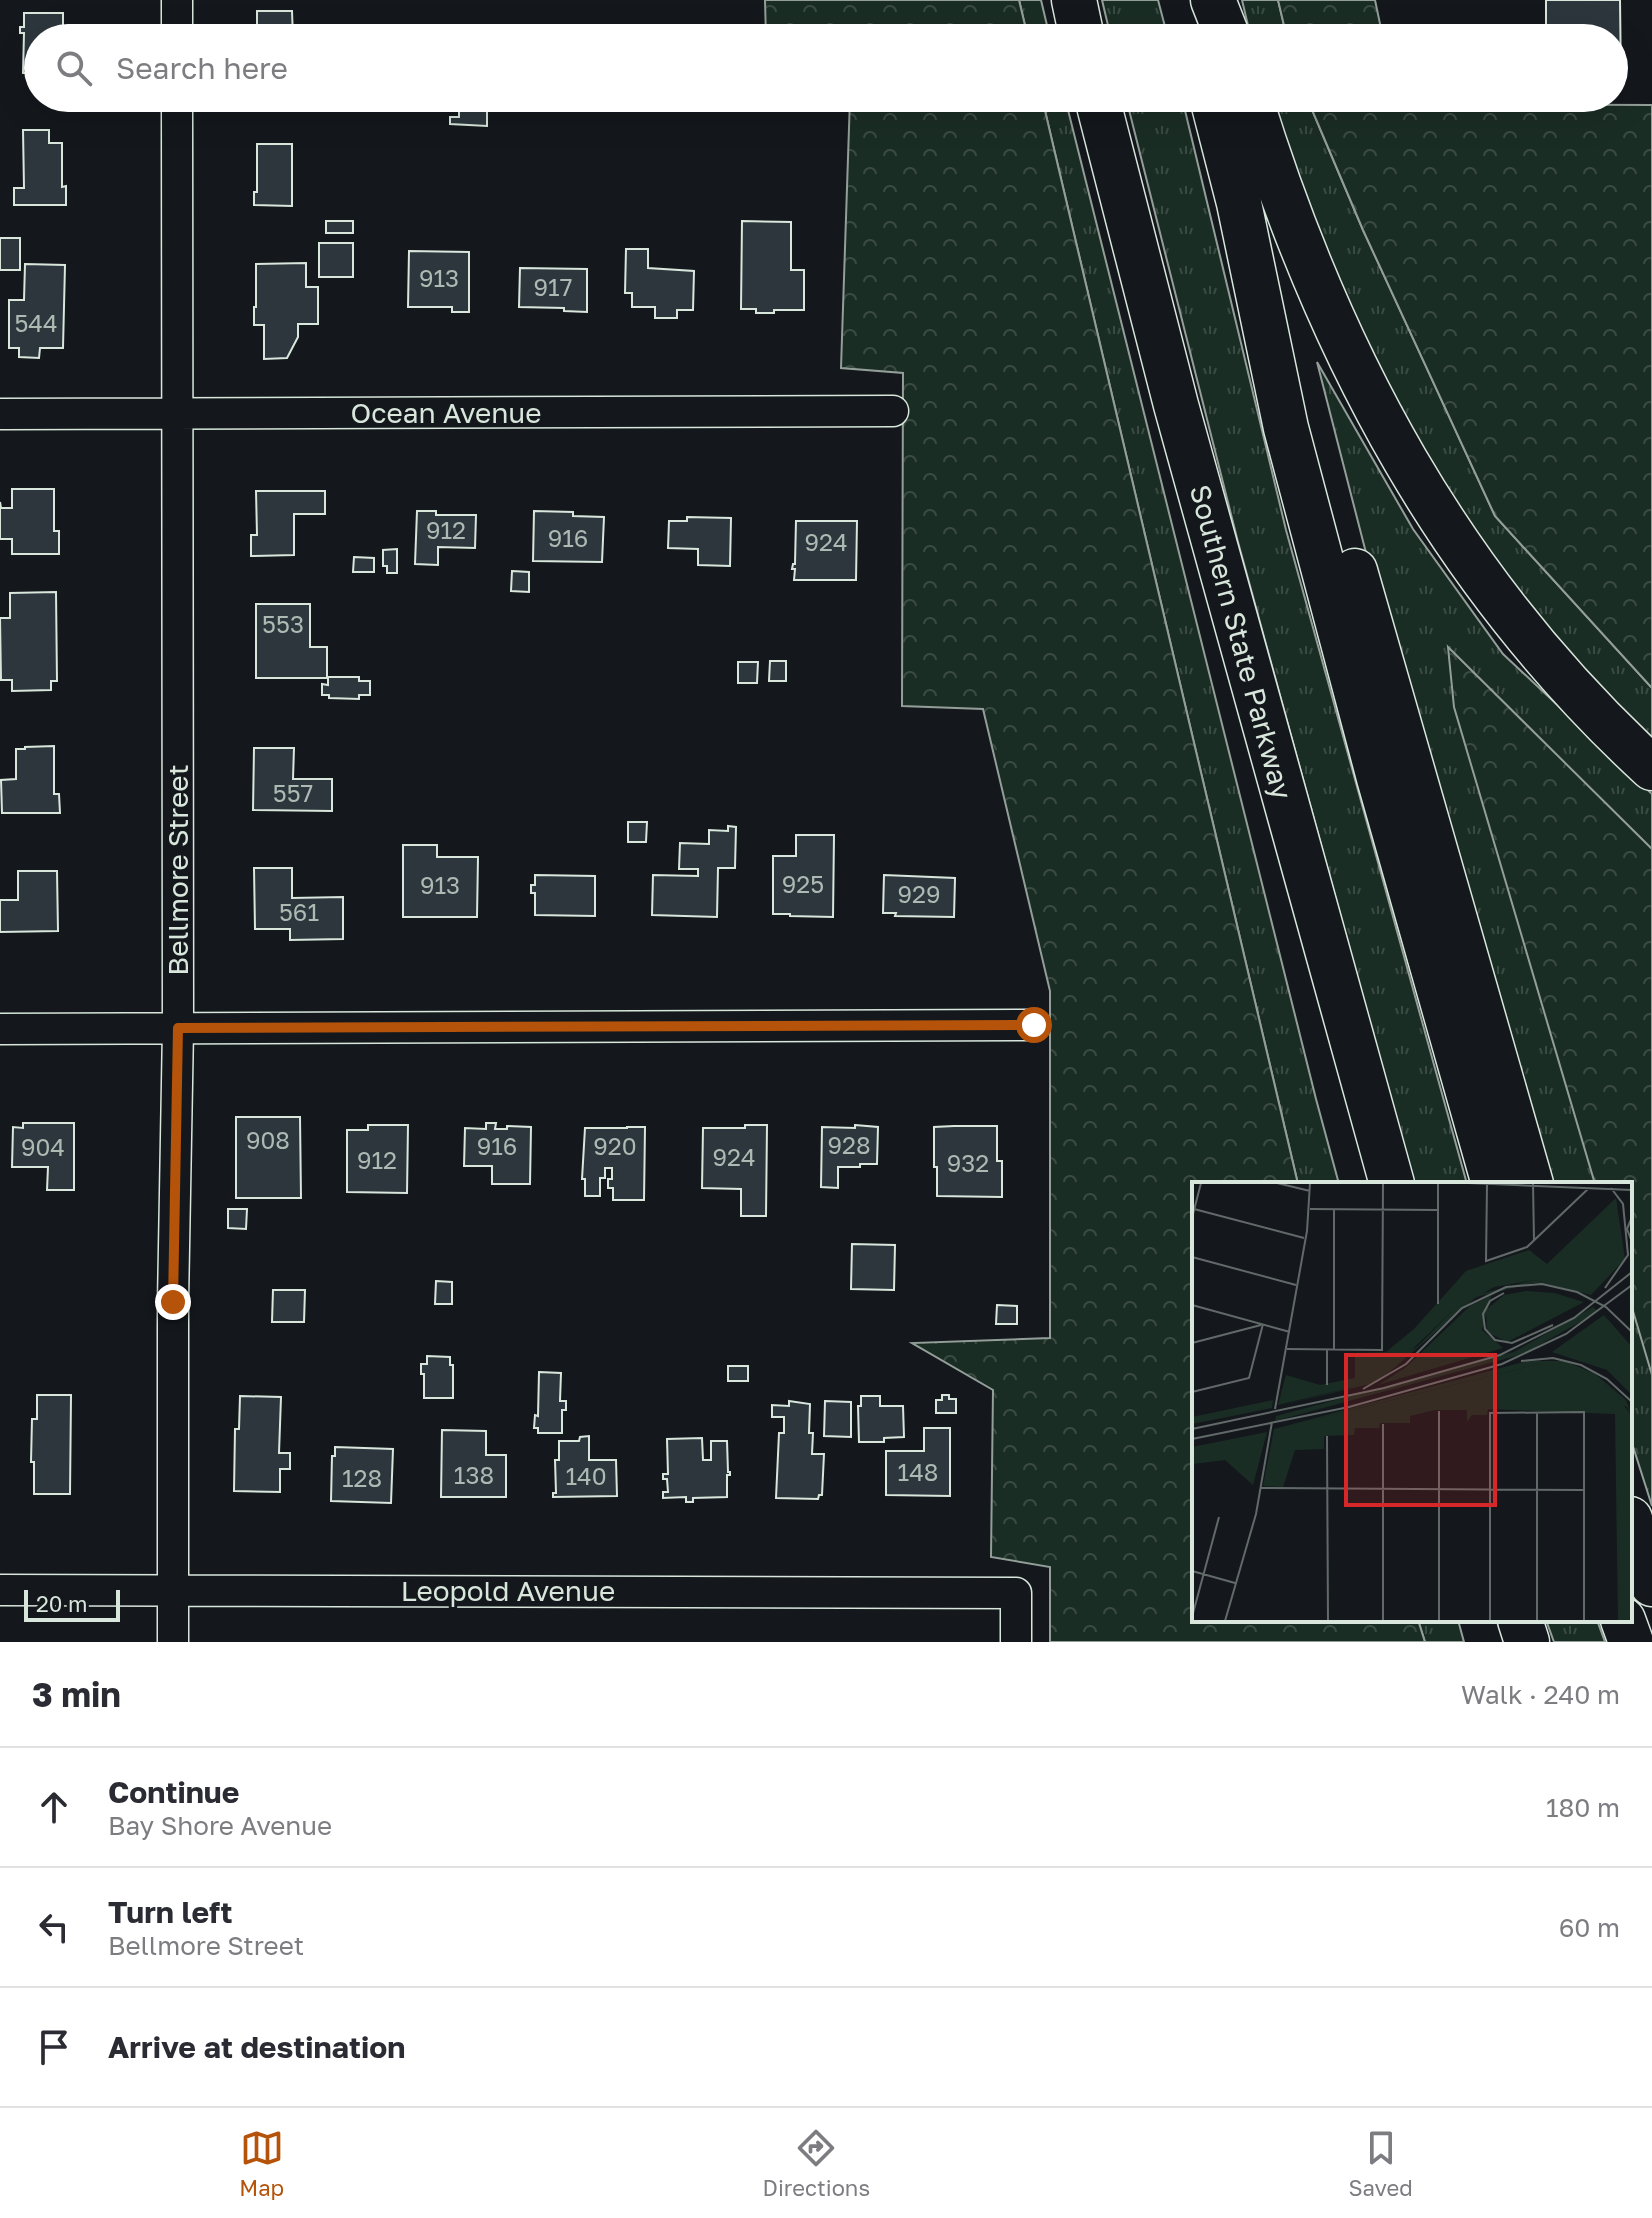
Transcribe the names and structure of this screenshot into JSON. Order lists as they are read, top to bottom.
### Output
{
  "streets": {
    "highway": ["Southern State Parkway"],
    "street": ["Ocean Avenue", "Bellmore Street", "Leopold Avenue"]
  },
  "crossings": [
    ["Ocean Avenue", "Bellmore Street"],
    ["Bellmore Street", "Leopold Avenue"]
  ],
  "house_numbers": [
    "913",
    "917",
    "544",
    "912",
    "916",
    "924",
    "553",
    "557",
    "925",
    "913",
    "929",
    "561",
    "908",
    "928",
    "916",
    "920",
    "904",
    "924",
    "912",
    "932",
    "148",
    "138",
    "140",
    "128"
  ],
  "scale_bar": "20 m",
  "page": {
    "search": "Search here",
    "scale": "20 m",
    "heading": ["3 min", "Walk · 240 m"],
    "list": [
      ["Continue", "Bay Shore Avenue", "180 m"],
      ["Turn left", "Bellmore Street", "60 m"],
      "Arrive at destination"
    ],
    "nav": ["Map", "Directions", "Saved"]
  }
}
